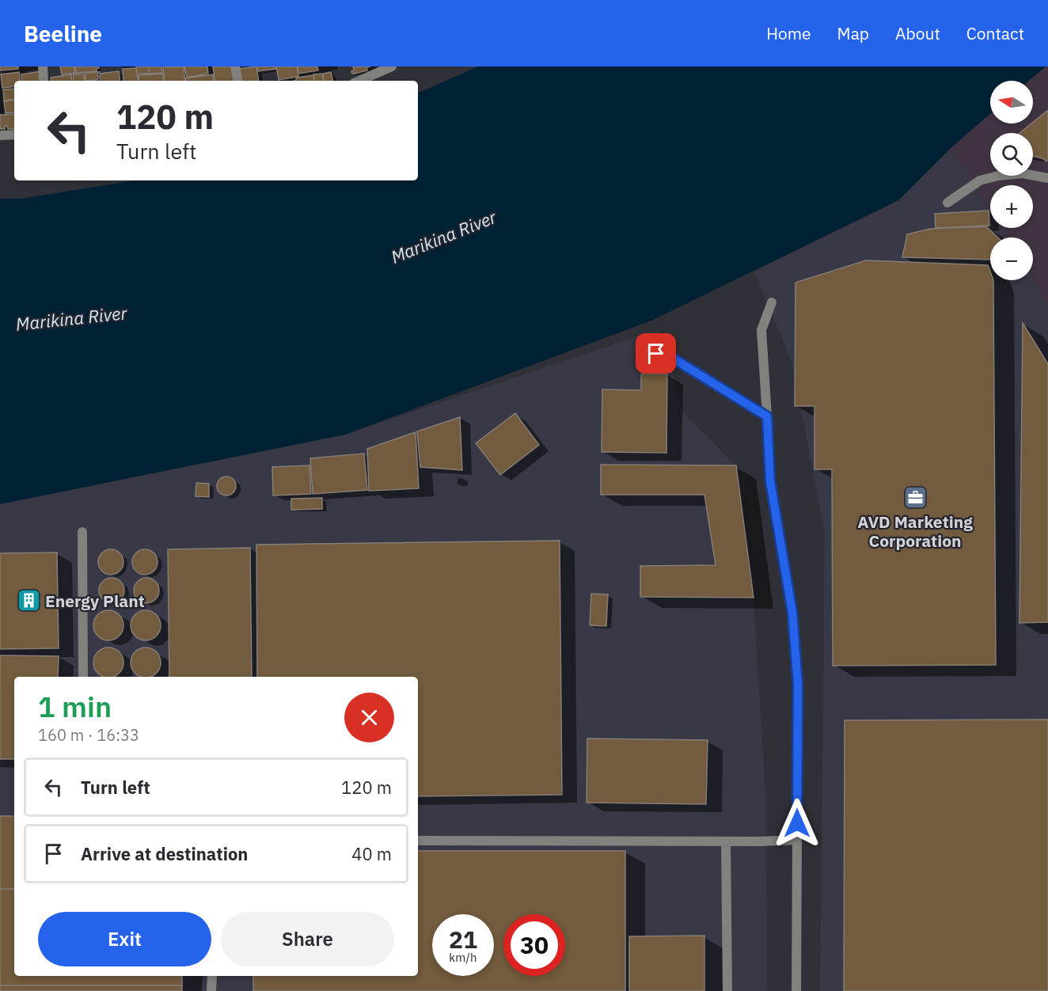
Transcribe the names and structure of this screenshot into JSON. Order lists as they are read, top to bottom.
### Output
{
  "water": ["Marikina River"],
  "places": {
    "office": ["AVD Marketing Corporation"],
    "building": ["Energy Plant"]
  },
  "north": "left",
  "page": {
    "header": "Beeline",
    "nav": [
      "Home",
      "Map",
      "About",
      "Contact"
    ],
    "map_buttons": ["+", "−"],
    "turn": ["120 m", "Turn left"],
    "heading": ["1 min", "160 m · 16:33"],
    "list": [
      {
        "name": "Turn left",
        "value": "120 m"
      },
      {
        "name": "Arrive at destination",
        "value": "40 m"
      }
    ],
    "buttons": ["Exit", "Share"],
    "speed": "21 km/h",
    "limit": "30"
  }
}
